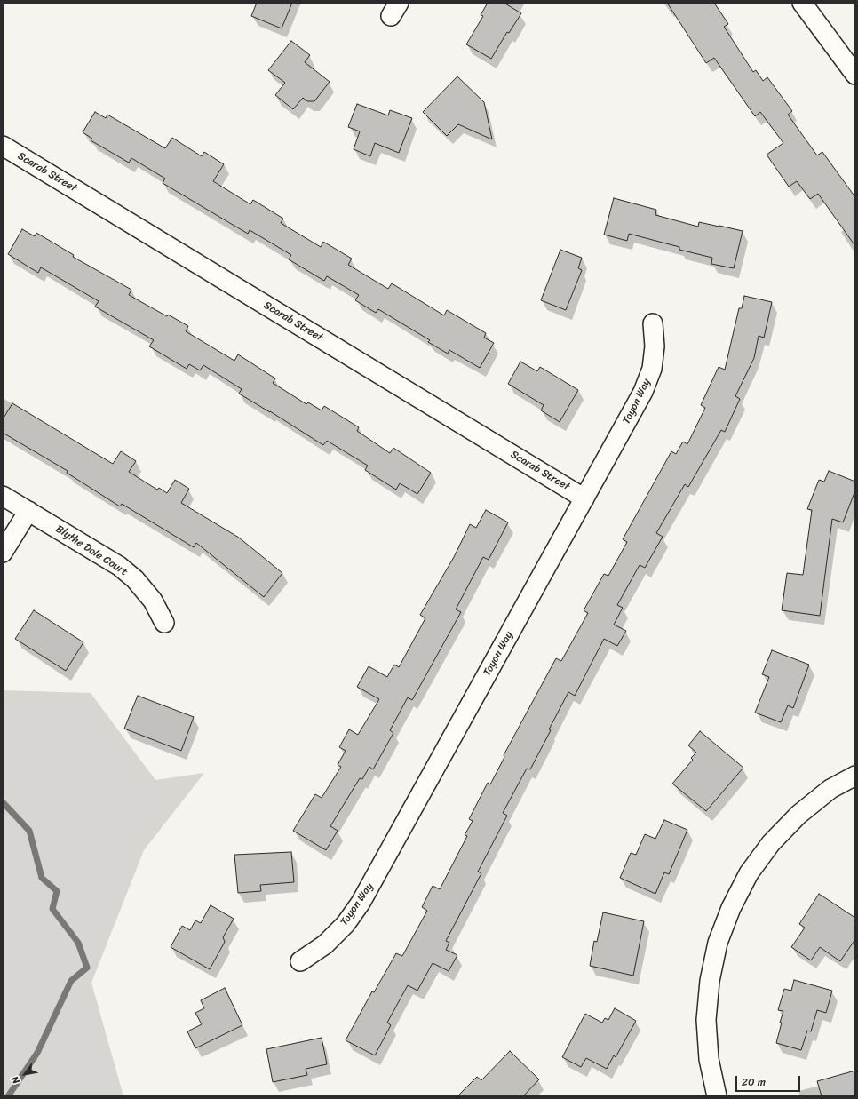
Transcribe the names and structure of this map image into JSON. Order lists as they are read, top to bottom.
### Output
{
  "streets": {
    "street": ["Scarab Street", "Toyon Way", "Blythe Dale Court"]
  },
  "crossings": [
    ["Scarab Street", "Toyon Way"]
  ],
  "scale_bar": "20 m",
  "north": "bottom left"
}
